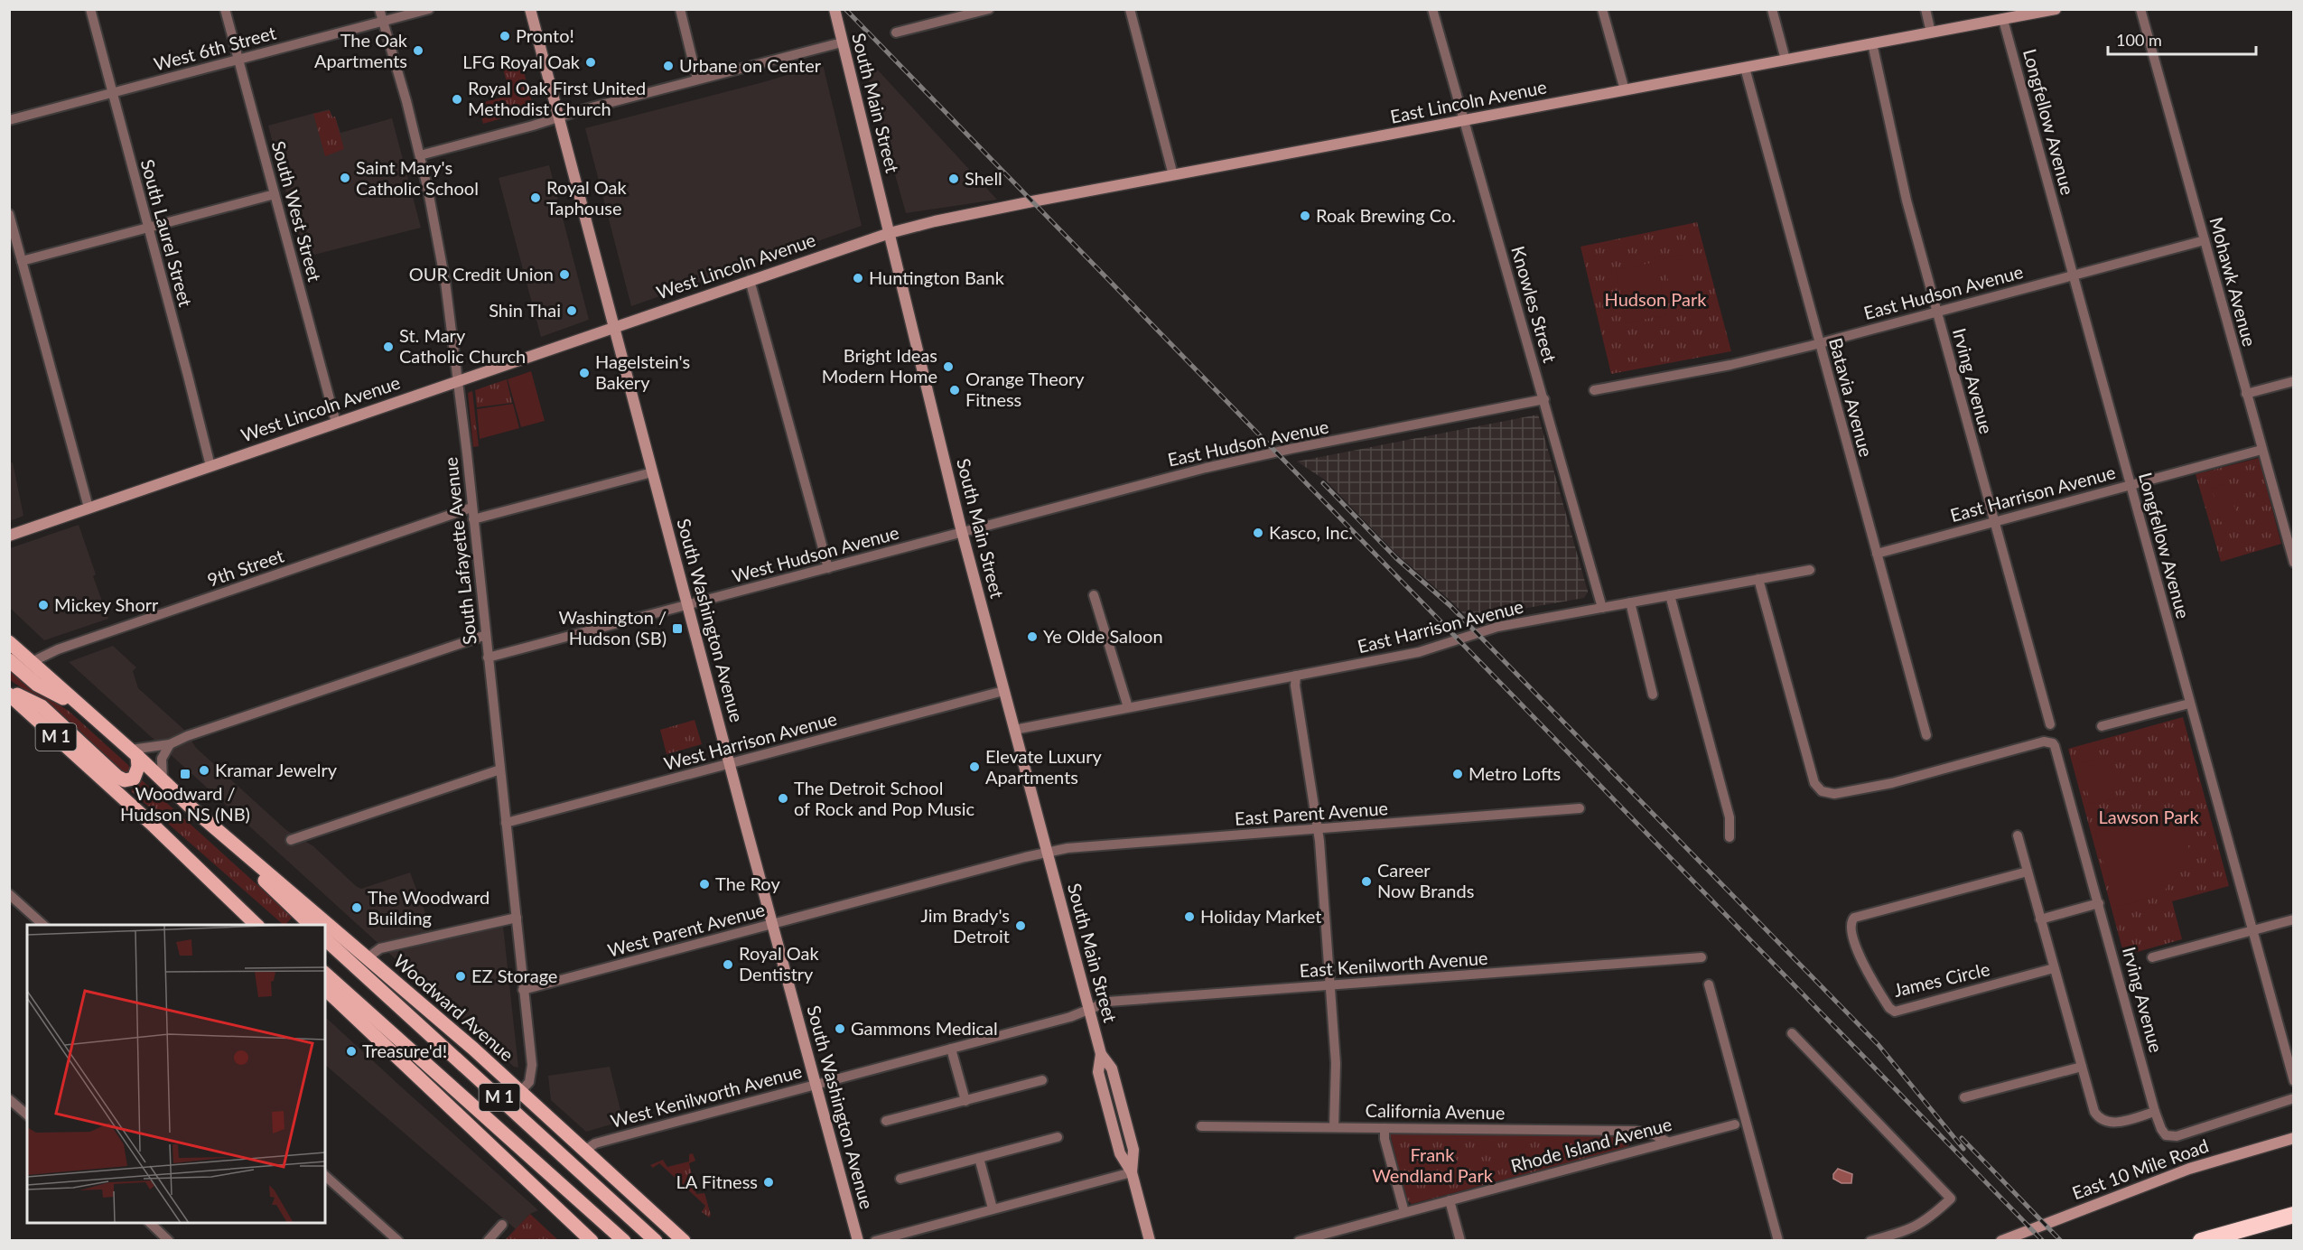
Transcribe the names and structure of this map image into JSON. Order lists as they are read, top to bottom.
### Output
{
  "streets": {
    "main road": [
      "East Lincoln Avenue",
      "South Main Street",
      "West Lincoln Avenue",
      "South Washington Avenue",
      "M 1",
      "Woodward Avenue",
      "East 10 Mile Road"
    ],
    "street": [
      "West 6th Street",
      "Longfellow Avenue",
      "South West Street",
      "South Laurel Street",
      "Mohawk Avenue",
      "East Hudson Avenue",
      "Knowles Street",
      "Irving Avenue",
      "Batavia Avenue",
      "East Harrison Avenue",
      "South Lafayette Avenue",
      "West Hudson Avenue",
      "9th Street",
      "West Harrison Avenue",
      "East Parent Avenue",
      "West Parent Avenue",
      "East Kenilworth Avenue",
      "James Circle",
      "West Kenilworth Avenue",
      "California Avenue",
      "Rhode Island Avenue"
    ]
  },
  "crossings": [
    ["West 6th Street", "South West Street"],
    ["West 6th Street", "South Laurel Street"],
    ["West 6th Street", "South Lafayette Avenue"],
    ["East Lincoln Avenue", "South Main Street"],
    ["East Lincoln Avenue", "Longfellow Avenue"],
    ["East Lincoln Avenue", "West Lincoln Avenue"],
    ["East Lincoln Avenue", "Knowles Street"],
    ["East Lincoln Avenue", "Irving Avenue"],
    ["East Lincoln Avenue", "Batavia Avenue"],
    ["South Main Street", "West Lincoln Avenue"],
    ["South Main Street", "East Hudson Avenue"],
    ["South Main Street", "East Harrison Avenue"],
    ["South Main Street", "West Hudson Avenue"],
    ["South Main Street", "West Harrison Avenue"],
    ["South Main Street", "East Parent Avenue"],
    ["South Main Street", "West Parent Avenue"],
    ["South Main Street", "East Kenilworth Avenue"],
    ["South Main Street", "West Kenilworth Avenue"],
    ["Longfellow Avenue", "East Hudson Avenue"],
    ["Longfellow Avenue", "East Harrison Avenue"],
    ["South West Street", "West Lincoln Avenue"],
    ["South Laurel Street", "West Lincoln Avenue"],
    ["West Lincoln Avenue", "South Lafayette Avenue"],
    ["West Lincoln Avenue", "South Washington Avenue"],
    ["Mohawk Avenue", "East Hudson Avenue"],
    ["Mohawk Avenue", "East Harrison Avenue"],
    ["East Hudson Avenue", "Knowles Street"],
    ["East Hudson Avenue", "Irving Avenue"],
    ["East Hudson Avenue", "Batavia Avenue"],
    ["East Hudson Avenue", "West Hudson Avenue"],
    ["Knowles Street", "East Harrison Avenue"],
    ["Irving Avenue", "East Harrison Avenue"],
    ["Batavia Avenue", "East Harrison Avenue"],
    ["South Lafayette Avenue", "West Hudson Avenue"],
    ["South Lafayette Avenue", "9th Street"],
    ["South Lafayette Avenue", "West Harrison Avenue"],
    ["South Lafayette Avenue", "West Parent Avenue"],
    ["South Lafayette Avenue", "Woodward Avenue"],
    ["West Hudson Avenue", "South Washington Avenue"],
    ["9th Street", "M 1"],
    ["South Washington Avenue", "West Harrison Avenue"],
    ["South Washington Avenue", "West Parent Avenue"],
    ["South Washington Avenue", "West Kenilworth Avenue"],
    ["M 1", "Woodward Avenue"],
    ["East Parent Avenue", "West Parent Avenue"],
    ["East Kenilworth Avenue", "West Kenilworth Avenue"],
    ["Woodward Avenue", "West Kenilworth Avenue"],
    ["California Avenue", "Rhode Island Avenue"]
  ],
  "parks": ["Hudson Park", "Lawson Park", "Frank Wendland Park"],
  "places": {
    "other": [
      "Pronto!",
      "The Oak Apartments",
      "LFG Royal Oak",
      "Urbane on Center",
      "Royal Oak First United Methodist Church",
      "Saint Mary's Catholic School",
      "Shell",
      "Royal Oak Taphouse",
      "Roak Brewing Co.",
      "OUR Credit Union",
      "Huntington Bank",
      "Shin Thai",
      "St. Mary Catholic Church",
      "Bright Ideas Modern Home",
      "Hagelstein's Bakery",
      "Orange Theory Fitness",
      "Kasco, Inc.",
      "Mickey Shorr",
      "Ye Olde Saloon",
      "Elevate Luxury Apartments",
      "Kramar Jewelry",
      "Metro Lofts",
      "The Detroit School of Rock and Pop Music",
      "Career Now Brands",
      "The Roy",
      "The Woodward Building",
      "Holiday Market",
      "Jim Brady's Detroit",
      "Royal Oak Dentistry",
      "EZ Storage",
      "Gammons Medical",
      "Treasure'd!",
      "LA Fitness"
    ],
    "transit": ["Washington / Hudson (SB)", "Woodward / Hudson NS (NB)"]
  },
  "scale_bar": "100 m"
}
